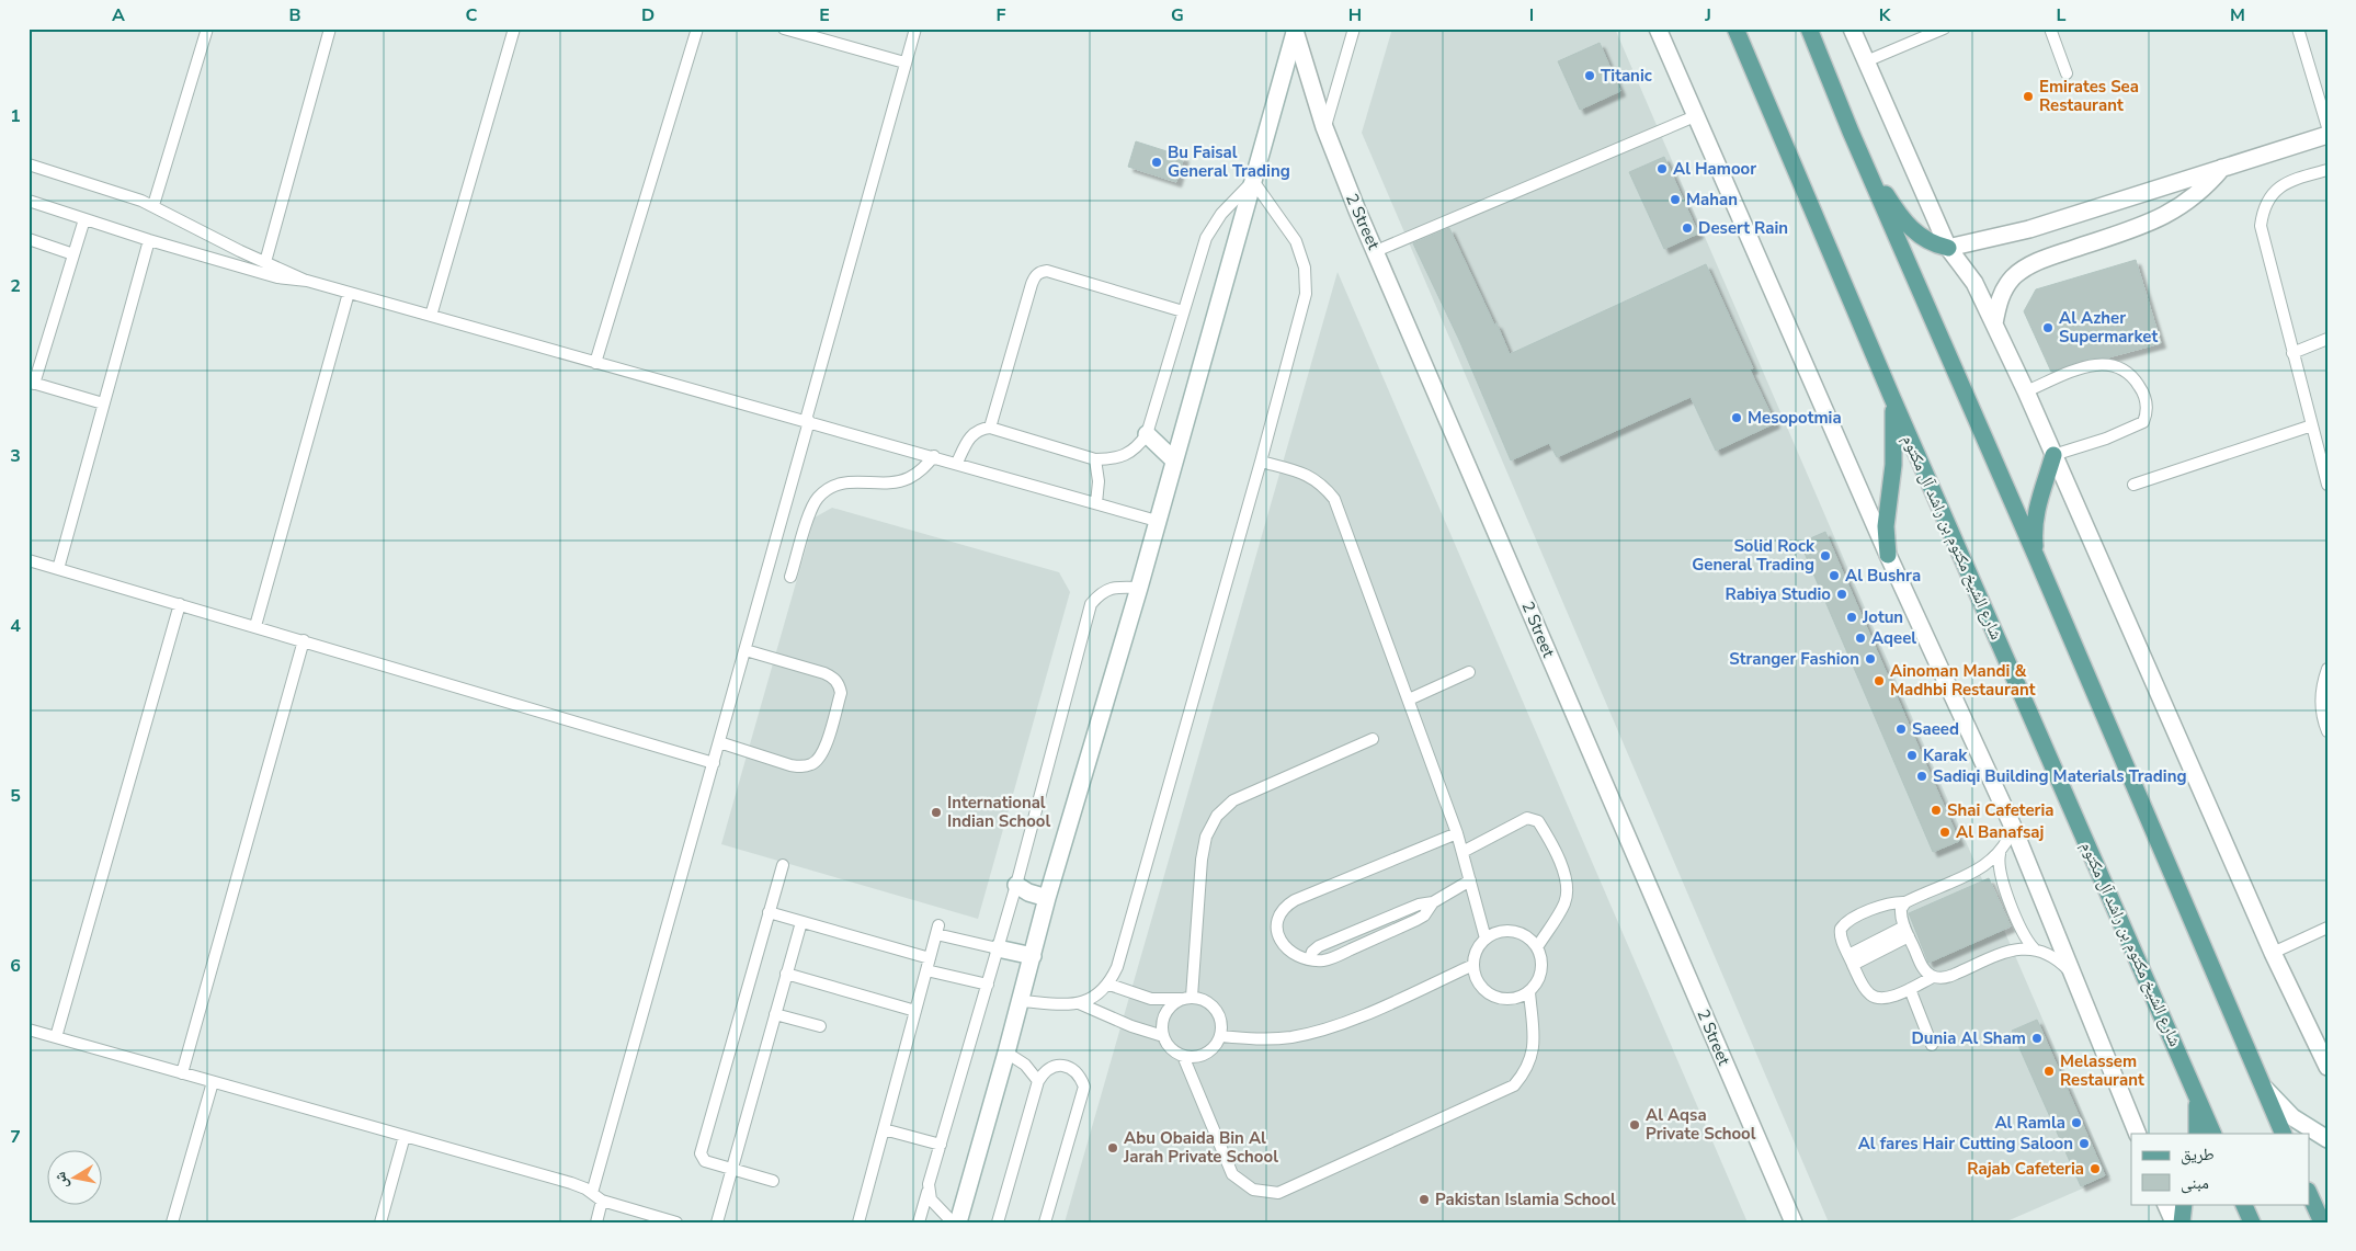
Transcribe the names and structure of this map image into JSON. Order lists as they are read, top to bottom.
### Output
{
  "streets": {
    "main road": ["شارع الشيخ مكتوم بن راشد آل مكتوم"],
    "street": ["2 Street"]
  },
  "places": [
    "Titanic",
    "Emirates Sea Restaurant",
    "Bu Faisal General Trading",
    "Al Hamoor",
    "Mahan",
    "Desert Rain",
    "Al Azher Supermarket",
    "Mesopotmia",
    "Solid Rock General Trading",
    "Al Bushra",
    "Rabiya Studio",
    "Jotun",
    "Aqeel",
    "Stranger Fashion",
    "Ainoman Mandi & Madhbi Restaurant",
    "Saeed",
    "Karak",
    "Sadiqi Building Materials Trading",
    "Shai Cafeteria",
    "International Indian School",
    "Al Banafsaj",
    "Dunia Al Sham",
    "Melassem Restaurant",
    "Al Ramla",
    "Al Aqsa Private School",
    "Al fares Hair Cutting Saloon",
    "Abu Obaida Bin Al Jarah Private School",
    "Rajab Cafeteria",
    "Pakistan Islamia School"
  ],
  "legend": ["طريق", "مبنى"],
  "north": "left",
  "grid": {
    "columns": [
      "A",
      "B",
      "C",
      "D",
      "E",
      "F",
      "G",
      "H",
      "I",
      "J",
      "K",
      "L",
      "M"
    ],
    "rows": [
      "1",
      "2",
      "3",
      "4",
      "5",
      "6",
      "7"
    ]
  }
}
